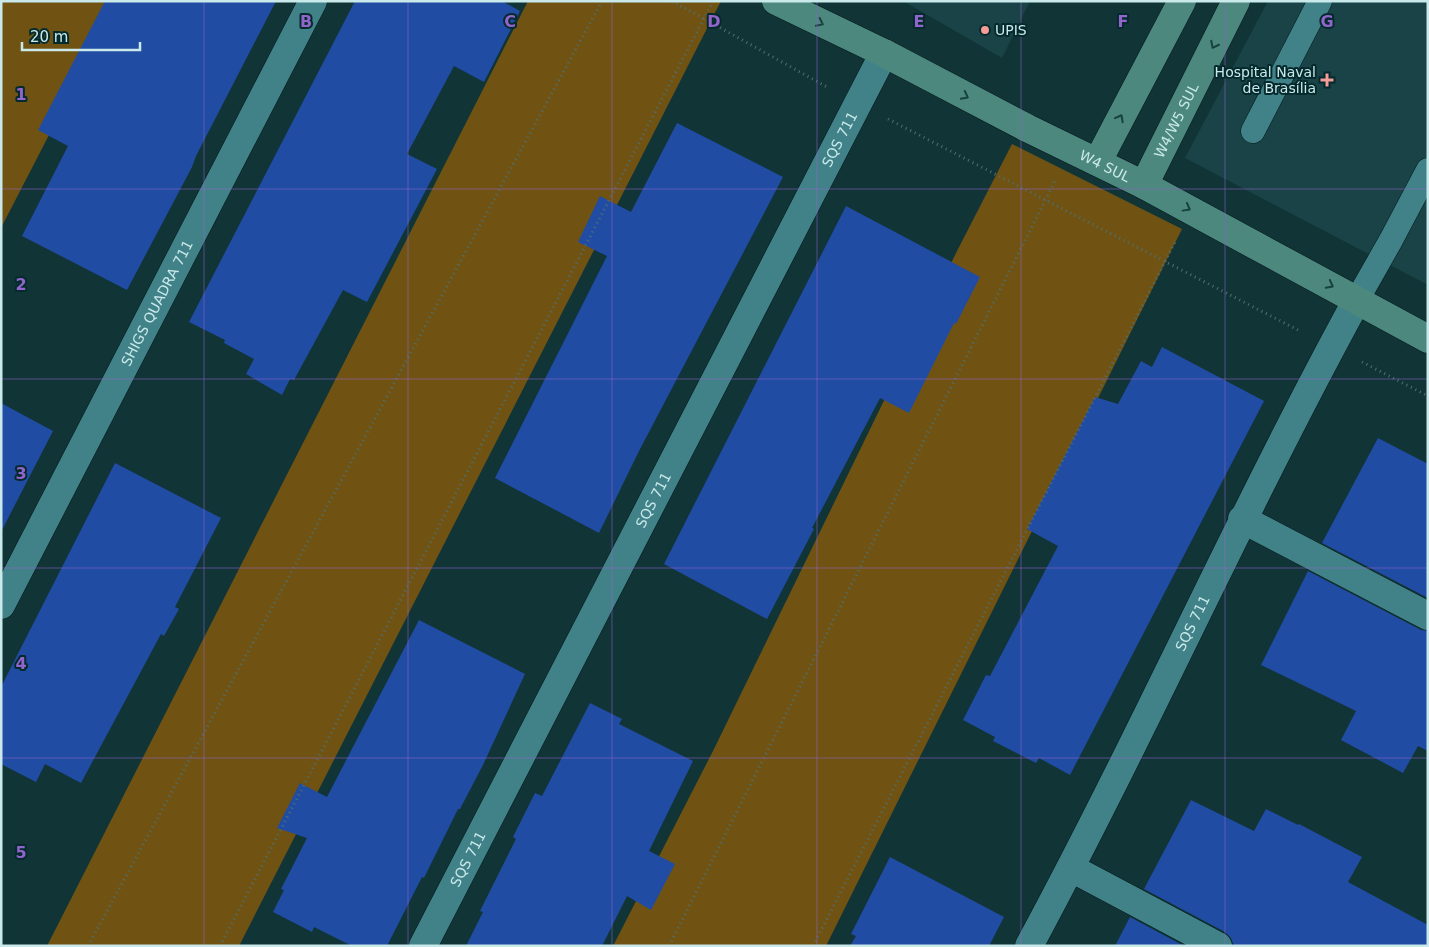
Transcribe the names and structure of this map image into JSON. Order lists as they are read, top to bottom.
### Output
{
  "streets": {
    "main road": ["W4/W5 SUL", "W4 SUL"],
    "street": ["SQS 711", "SHIGS QUADRA 711"]
  },
  "crossings": [
    ["W4/W5 SUL", "W4 SUL"],
    ["SQS 711", "W4 SUL"]
  ],
  "one_way": ["W4 SUL"],
  "places": {
    "other": ["UPIS"],
    "health": ["Hospital Naval de Brasília"]
  },
  "scale_bar": "20 m",
  "grid": {
    "columns": [
      "B",
      "C",
      "D",
      "E",
      "F",
      "G"
    ],
    "rows": [
      "1",
      "2",
      "3",
      "4",
      "5"
    ]
  }
}
